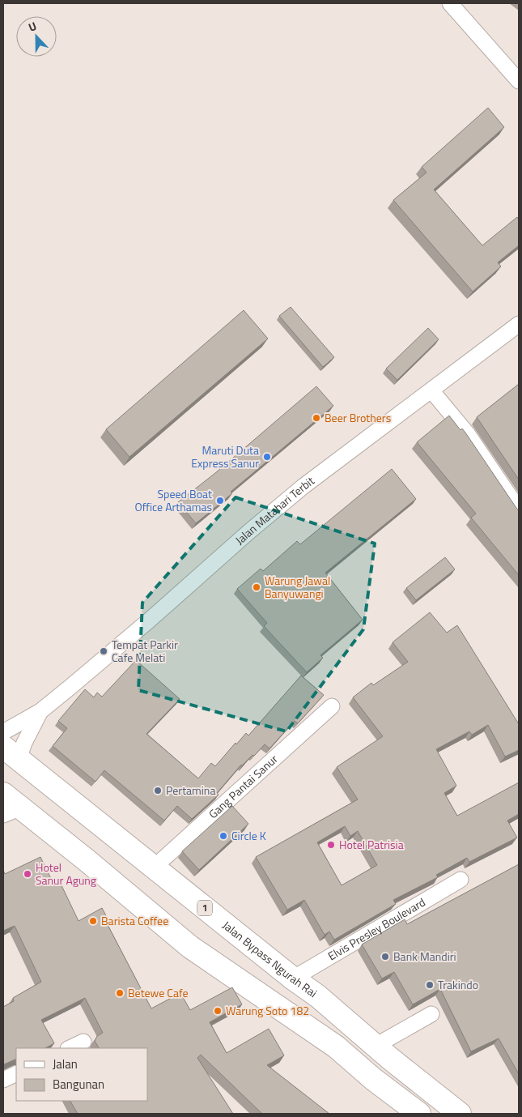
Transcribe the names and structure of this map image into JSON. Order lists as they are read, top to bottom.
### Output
{
  "streets": {
    "highway": ["1", "Jalan Bypass Ngurah Rai"],
    "street": ["Jalan Matahari Terbit", "Gang Pantai Sanur", "Elvis Presley Boulevard"]
  },
  "crossings": [
    ["Jalan Matahari Terbit", "Jalan Bypass Ngurah Rai"],
    ["Gang Pantai Sanur", "Jalan Bypass Ngurah Rai"],
    ["Elvis Presley Boulevard", "Jalan Bypass Ngurah Rai"]
  ],
  "places": [
    "Beer Brothers",
    "Maruti Duta Express Sanur",
    "Speed Boat Office Arthamas",
    "Warung Jawal Banyuwangi",
    "Tempat Parkir Cafe Melati",
    "Pertamina",
    "Circle K",
    "Hotel Patrisia",
    "Hotel Sanur Agung",
    "Barista Coffee",
    "Bank Mandiri",
    "Trakindo",
    "Betewe Cafe",
    "Warung Soto 182"
  ],
  "legend": ["Jalan", "Bangunan"],
  "north": "top"
}
